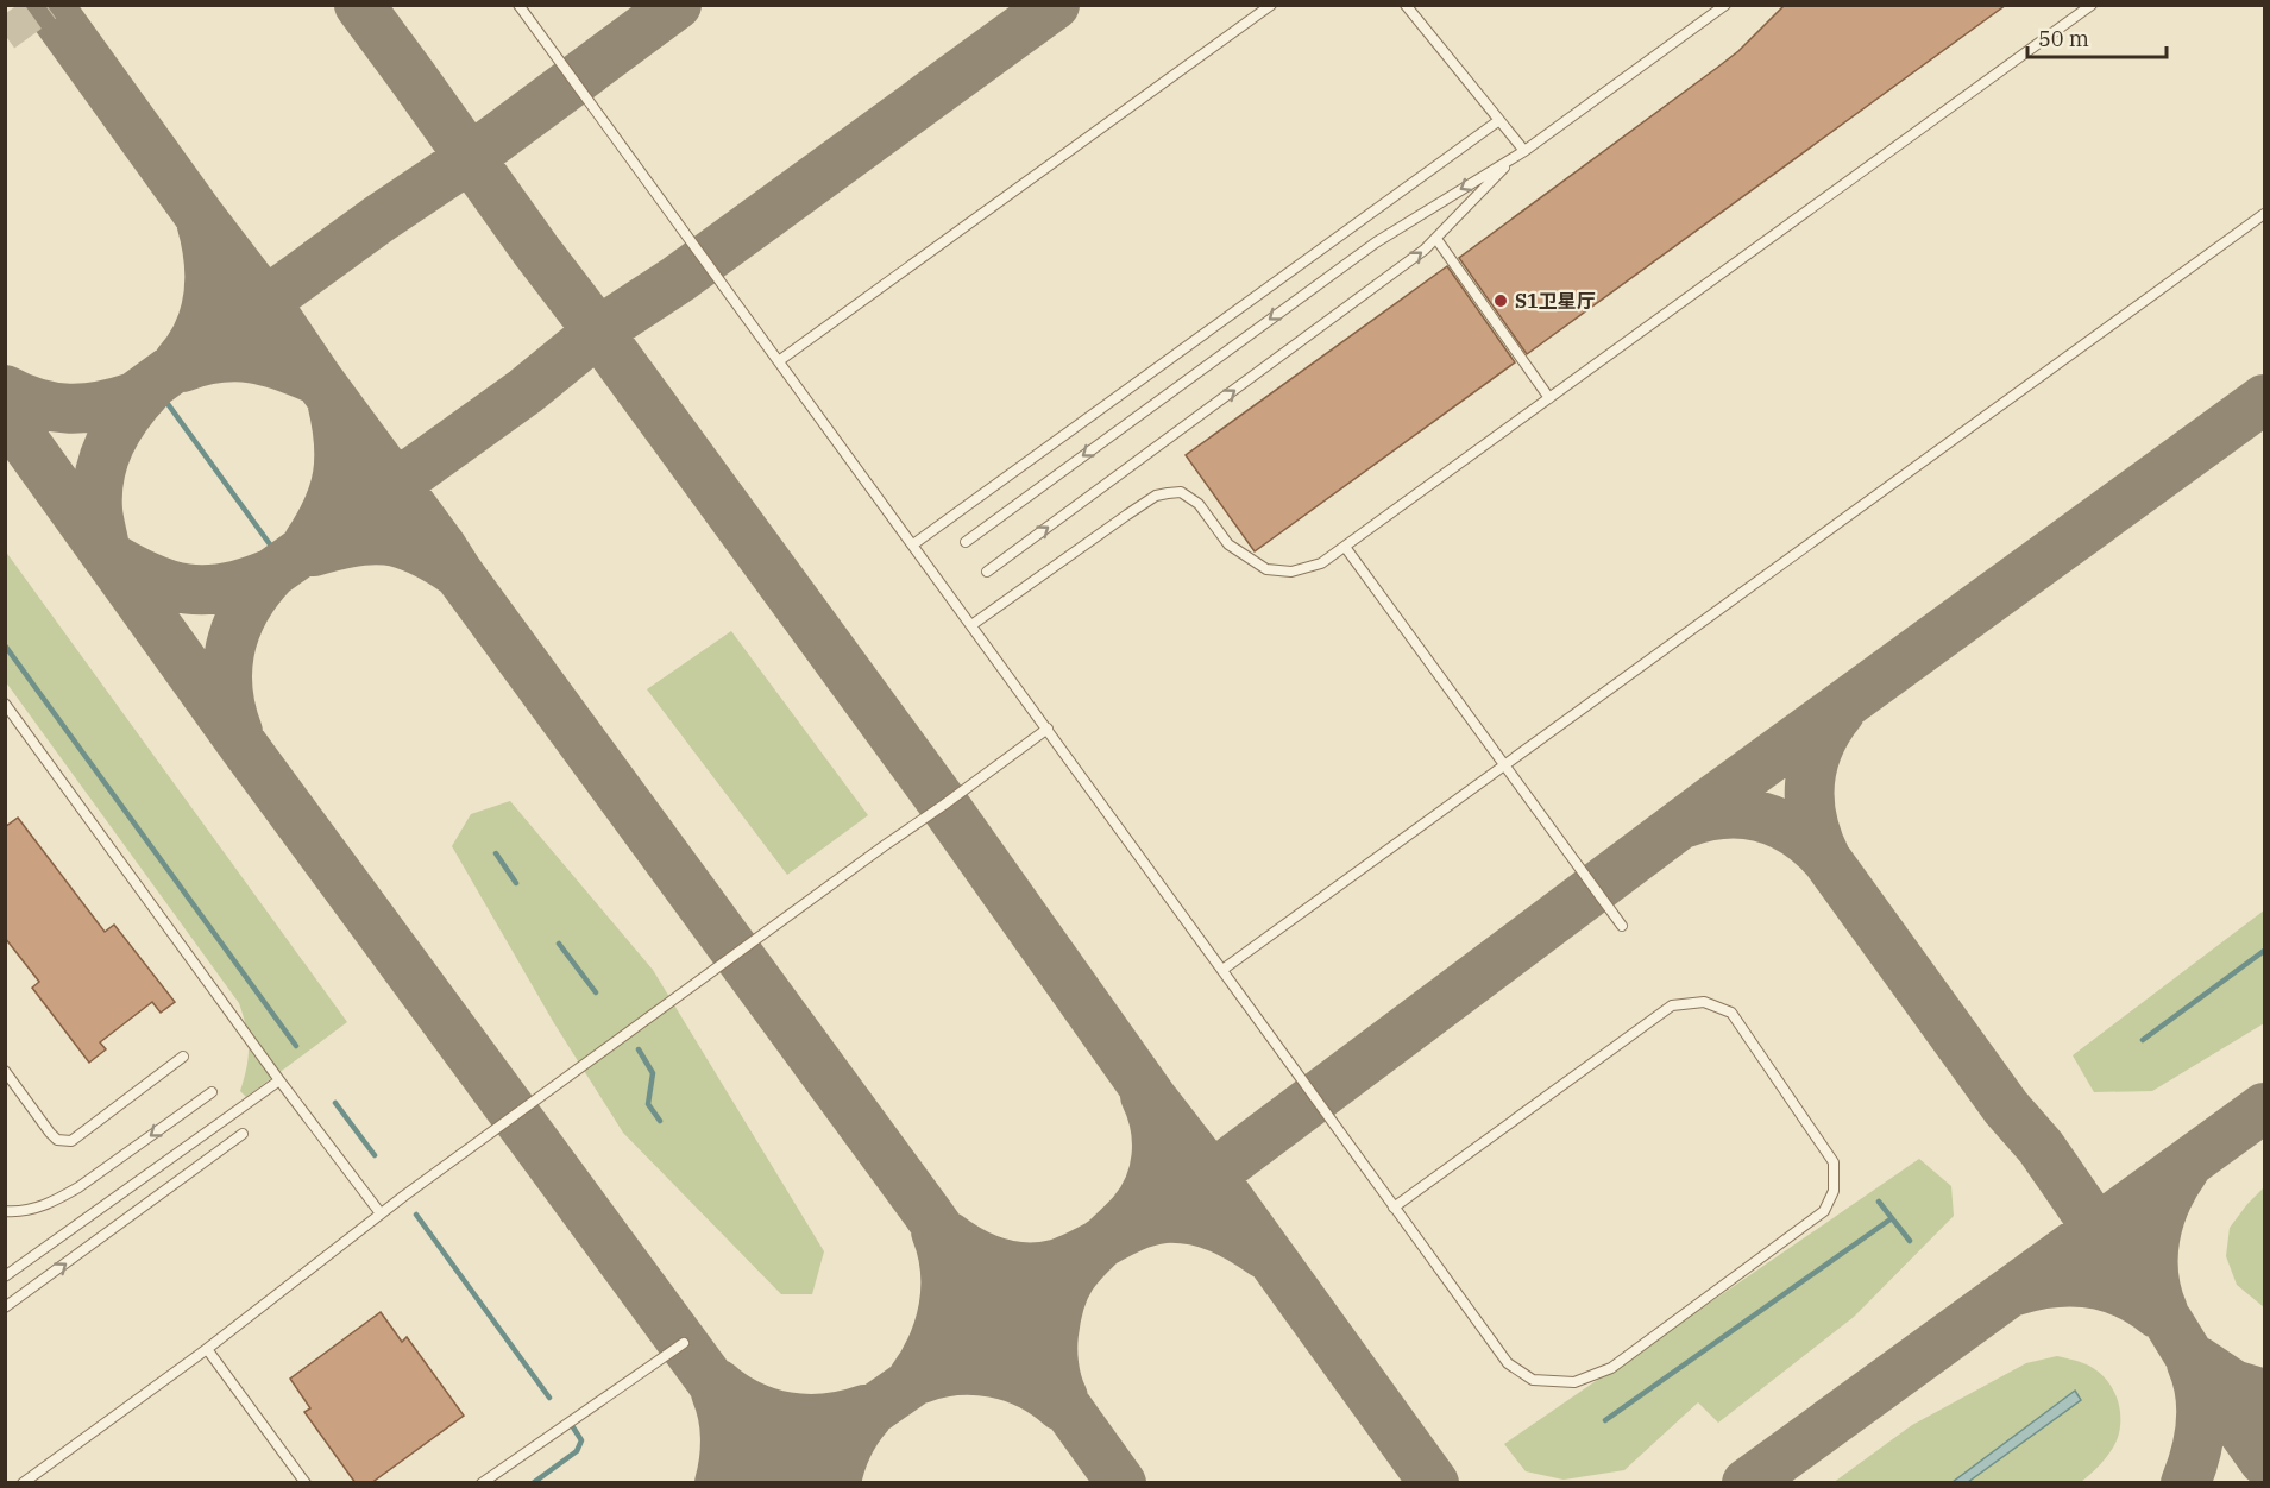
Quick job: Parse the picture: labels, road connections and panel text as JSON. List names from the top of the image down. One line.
{"places":["S1卫星厅"],"scale_bar":"50 m"}
